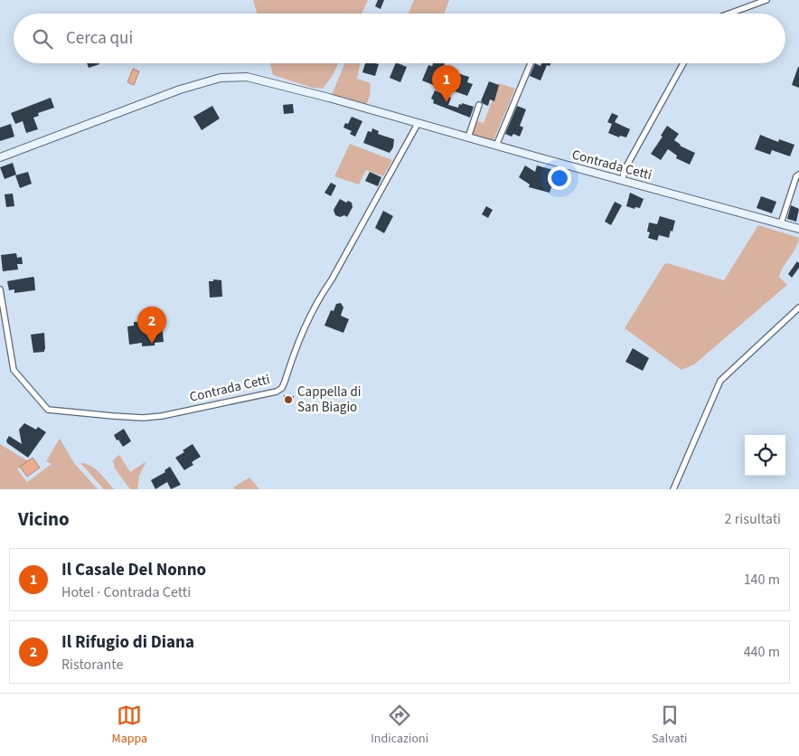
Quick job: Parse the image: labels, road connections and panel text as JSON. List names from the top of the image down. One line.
{"streets":{"main road":["Contrada Cetti"]},"places":["Cappella di San Biagio"],"page":{"search":"Cerca qui","pins":["1","2"],"heading":["Vicino","2 risultati"],"list":[{"mark":"1","name":"Il Casale Del Nonno","note":"Hotel · Contrada Cetti","value":"140 m"},{"mark":"2","name":"Il Rifugio di Diana","note":"Ristorante","value":"440 m"}],"nav":["Mappa","Indicazioni","Salvati"]}}
